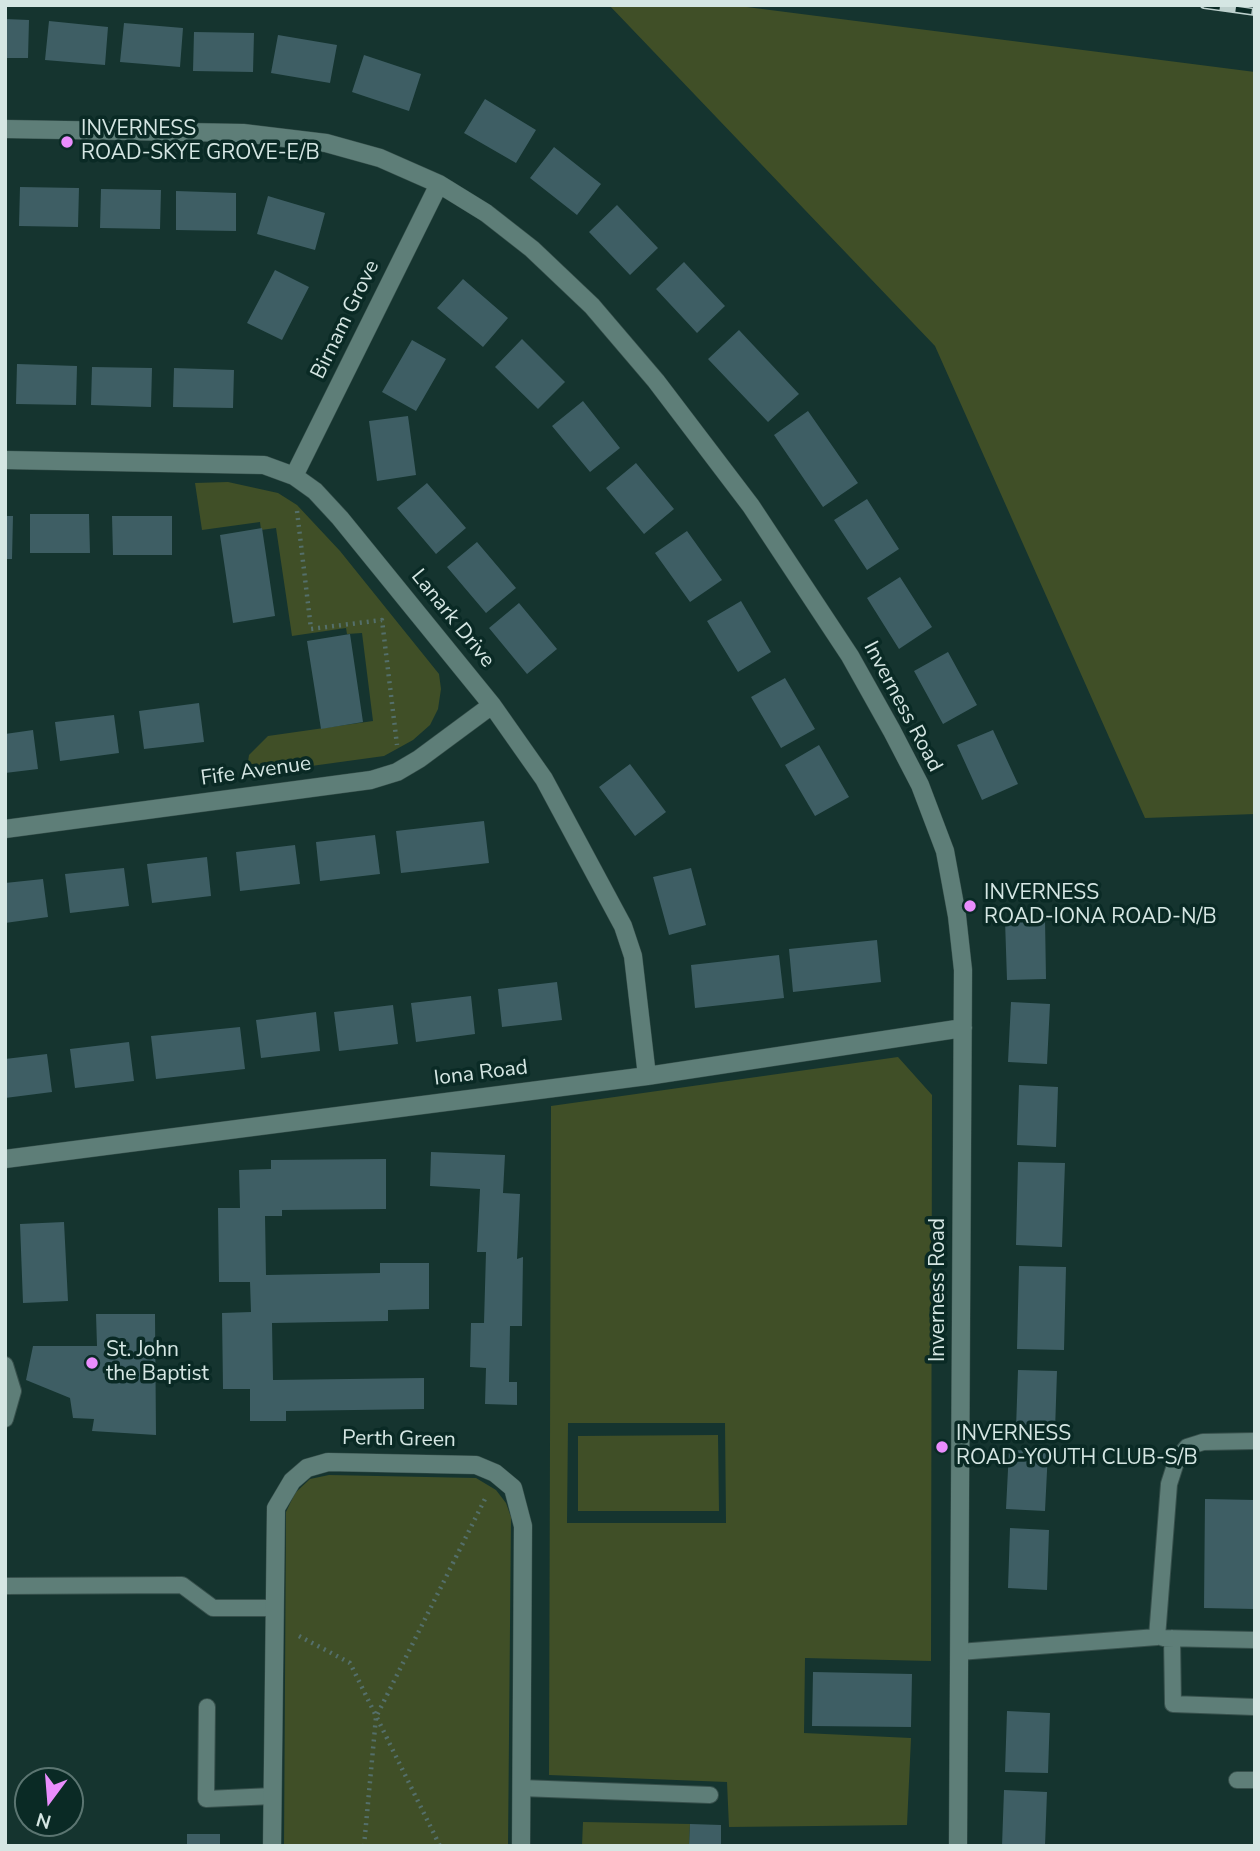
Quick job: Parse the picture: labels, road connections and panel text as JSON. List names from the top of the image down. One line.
{"streets":{"street":["Birnam Grove","Lanark Drive","Inverness Road","Fife Avenue","Iona Road","Perth Green"]},"crossings":[["Birnam Grove","Lanark Drive"],["Birnam Grove","Inverness Road"],["Lanark Drive","Fife Avenue"],["Lanark Drive","Iona Road"],["Inverness Road","Iona Road"]],"places":["INVERNESS ROAD-SKYE GROVE-E/B","INVERNESS ROAD-IONA ROAD-N/B","St. John the Baptist","INVERNESS ROAD-YOUTH CLUB-S/B"],"north":"bottom"}
